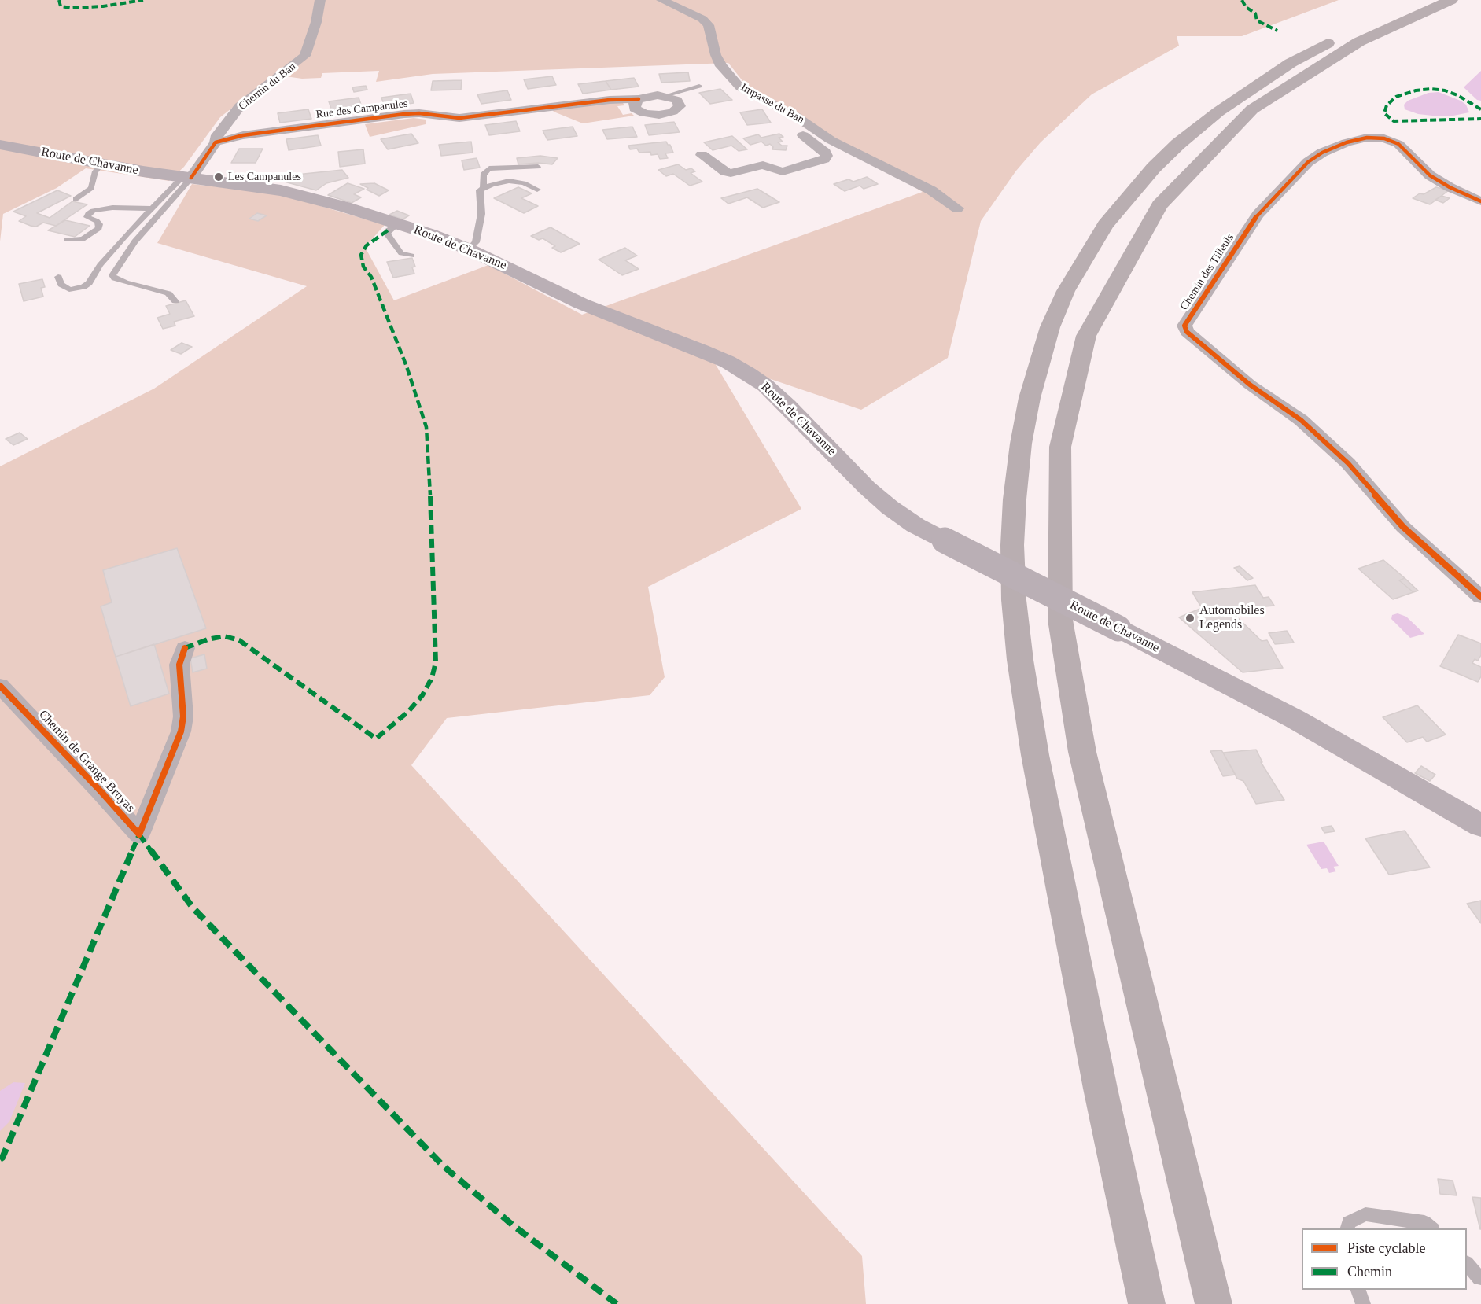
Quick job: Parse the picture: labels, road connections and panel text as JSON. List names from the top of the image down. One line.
{"streets":{"main road":["Route de Chavanne"],"street":["Chemin du Ban","Impasse du Ban","Rue des Campanules","Chemin des Tilleuls","Chemin de Grange Bruyas"]},"crossings":[["Chemin du Ban","Rue des Campanules"]],"places":["Les Campanules","Automobiles Legends"],"legend":["Piste cyclable","Chemin"]}
